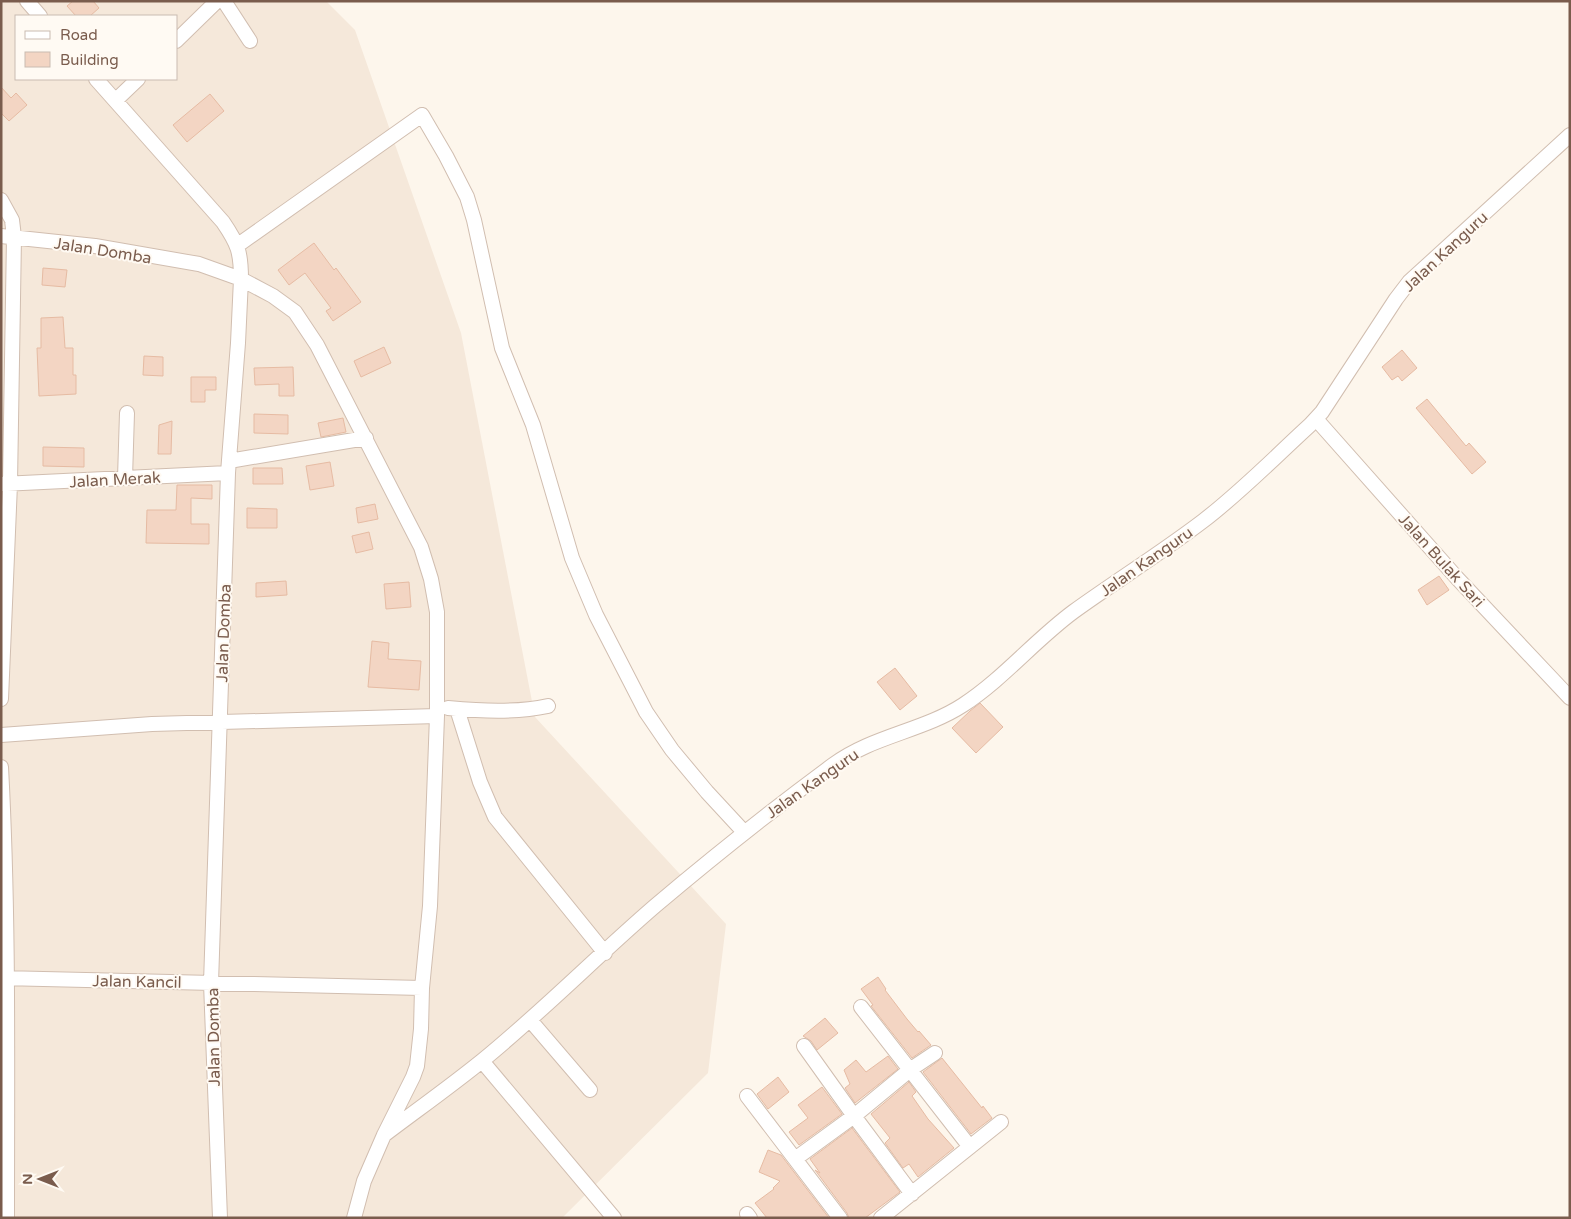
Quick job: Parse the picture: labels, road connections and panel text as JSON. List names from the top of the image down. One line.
{"streets":{"street":["Jalan Domba","Jalan Kanguru","Jalan Merak","Jalan Bulak Sari","Jalan Kancil"]},"crossings":[["Jalan Domba","Jalan Merak"],["Jalan Domba","Jalan Kancil"],["Jalan Kanguru","Jalan Bulak Sari"]],"legend":["Road","Building"],"north":"left"}
